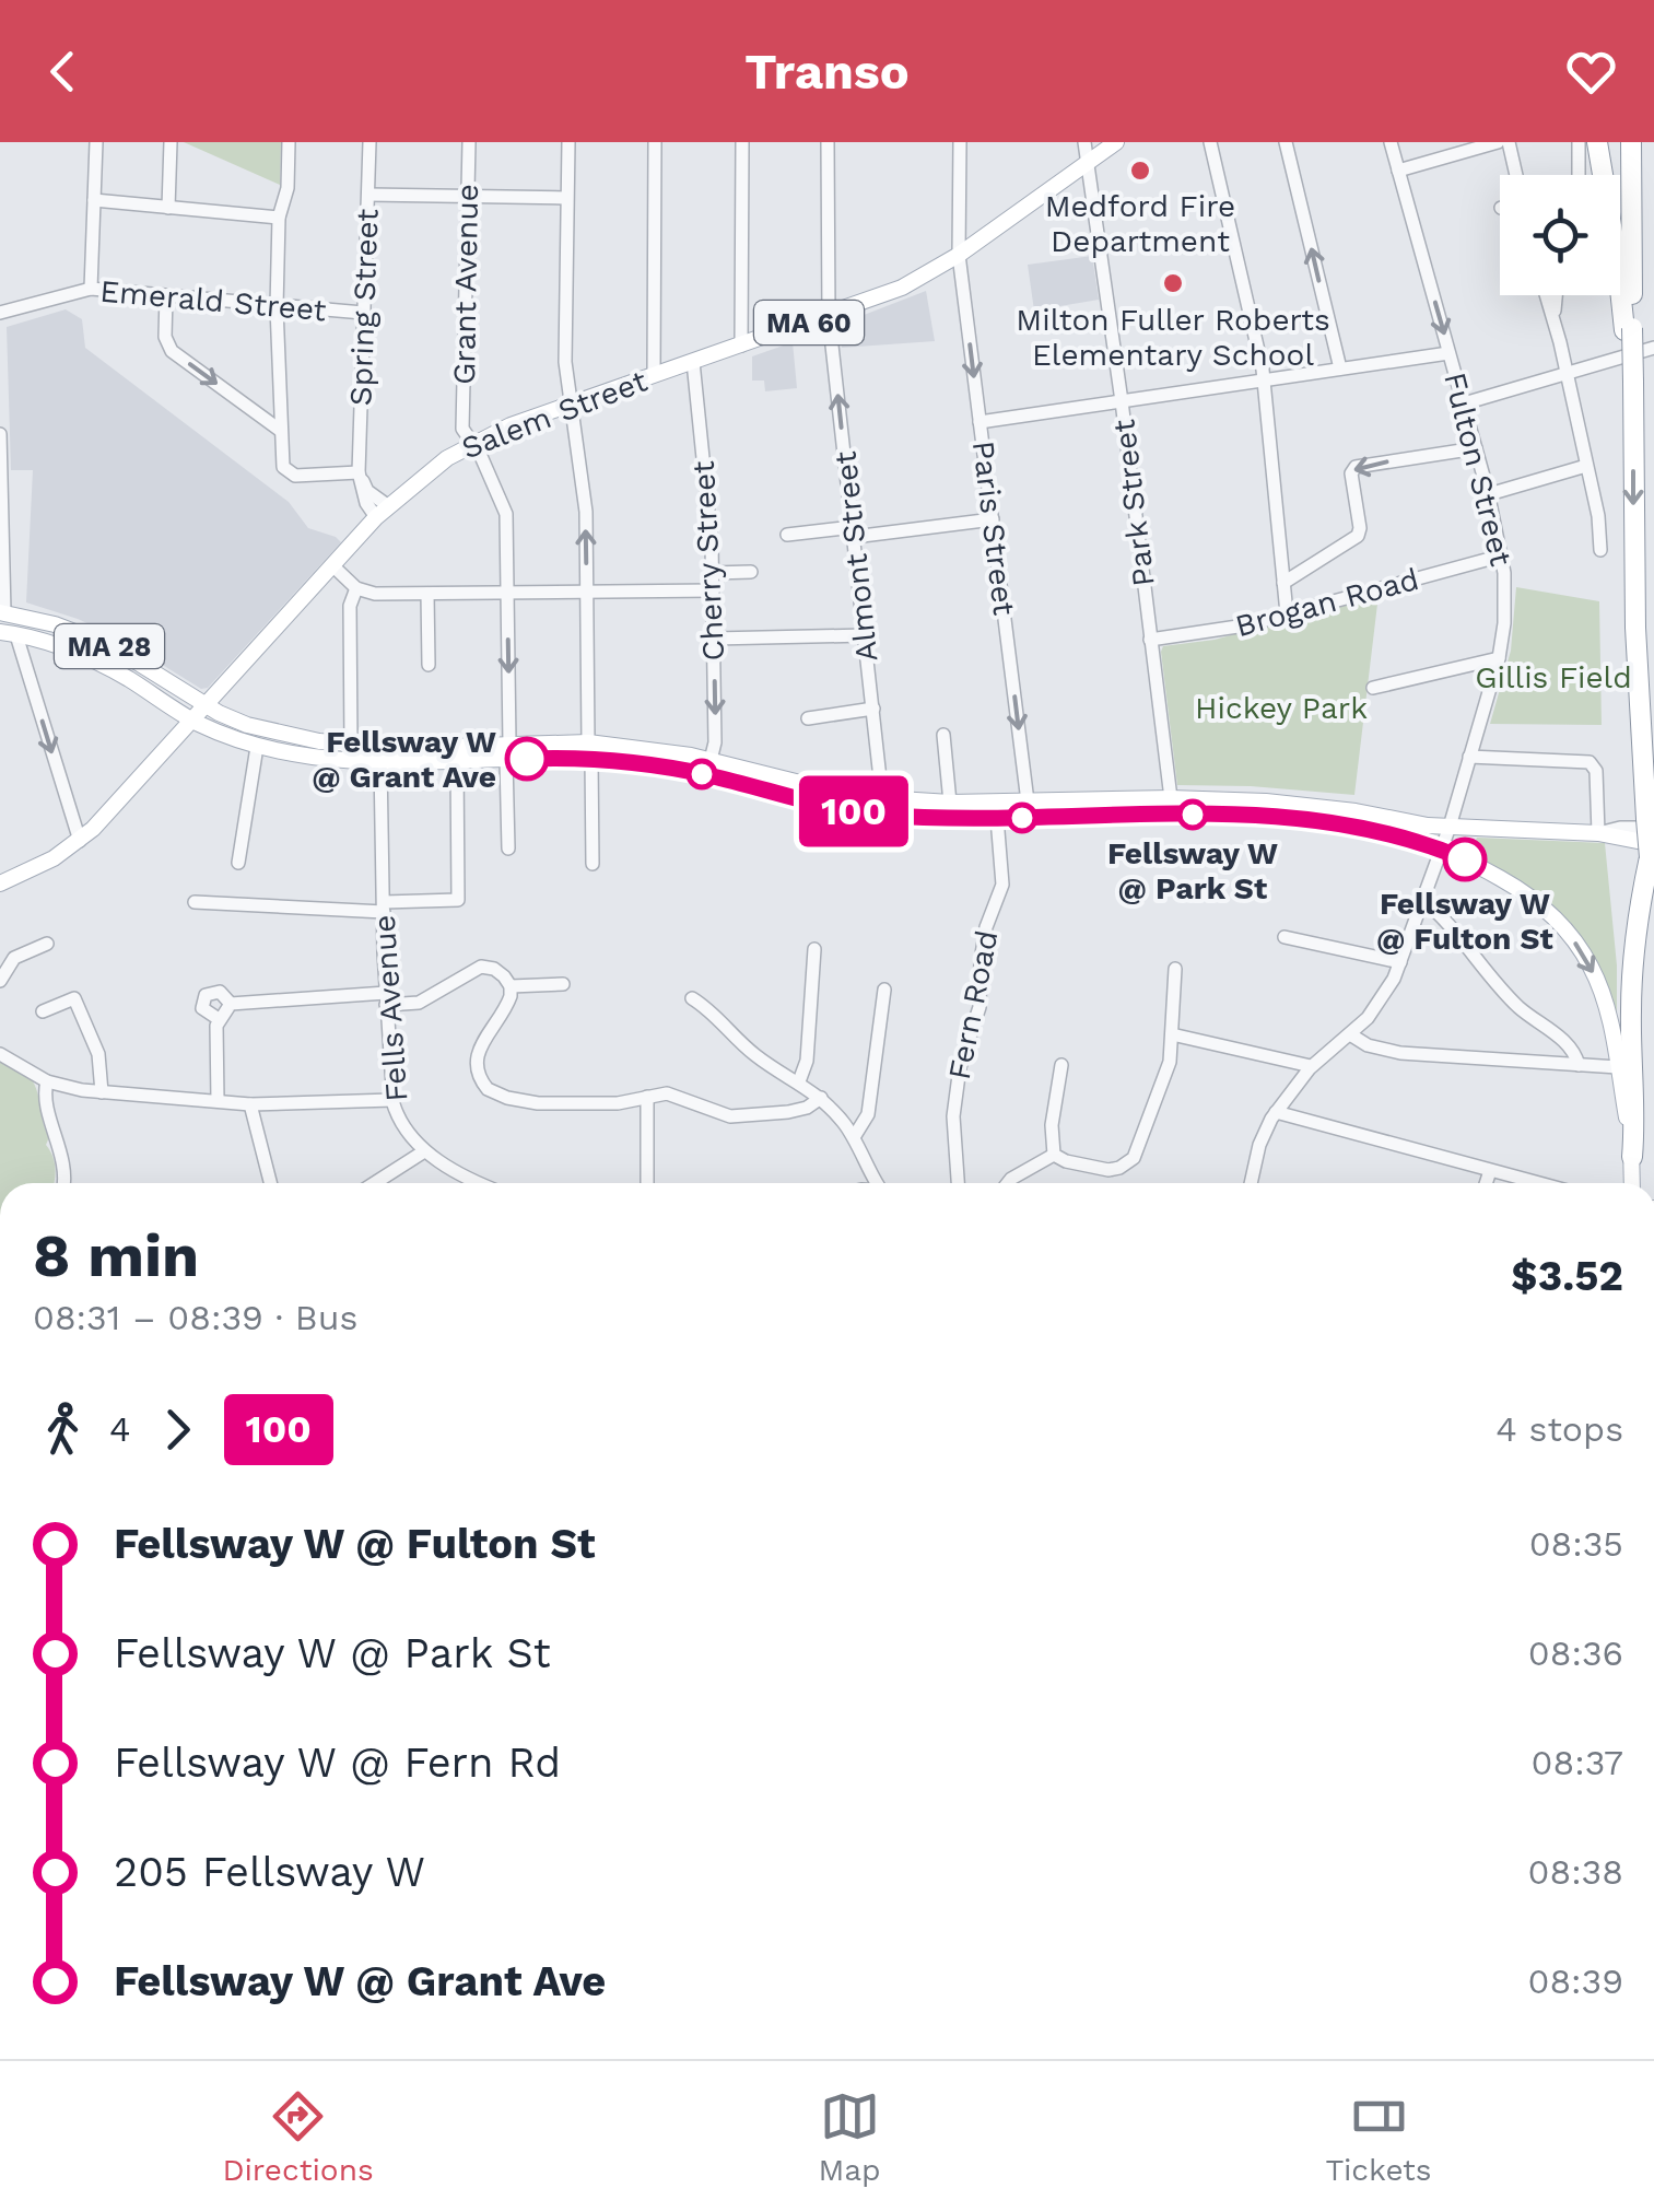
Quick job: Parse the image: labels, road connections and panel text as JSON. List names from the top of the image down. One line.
{"streets":{"main road":["MA 60","Salem Street","MA 28"],"street":["Grant Avenue","Emerald Street","Spring Street","Fulton Street","Park Street","Paris Street","Almont Street","Cherry Street","Brogan Road","Fern Road","Fells Avenue"]},"crossings":[["Grant Avenue","Salem Street"],["Grant Avenue","MA 28"],["Emerald Street","Spring Street"],["MA 60","Salem Street"],["Salem Street","Park Street"],["Salem Street","Paris Street"],["Salem Street","Almont Street"],["Salem Street","Cherry Street"],["Salem Street","MA 28"],["Fulton Street","Brogan Road"],["Fulton Street","MA 28"],["Park Street","Brogan Road"],["Park Street","MA 28"],["Paris Street","MA 28"],["Almont Street","MA 28"],["Cherry Street","MA 28"],["MA 28","Fern Road"],["MA 28","Fells Avenue"]],"one_way":["Paris Street"],"parks":["Gillis Field","Hickey Park"],"places":["Medford Fire Department","Milton Fuller Roberts Elementary School","Fellsway W @ Grant Ave","Fellsway W @ Park St","Fellsway W @ Fulton St"],"lines":["bus line 100"],"page":{"header":"Transo","on_map":"100","heading":["8 min","08:31 – 08:39 · Bus","$3.52"],"legs":["4","100","4 stops"],"list":[{"name":"Fellsway W @ Fulton St","value":"08:35"},{"name":"Fellsway W @ Park St","value":"08:36"},{"name":"Fellsway W @ Fern Rd","value":"08:37"},{"name":"205 Fellsway W","value":"08:38"},{"name":"Fellsway W @ Grant Ave","value":"08:39"}],"tabs":["Directions","Map","Tickets"]}}
